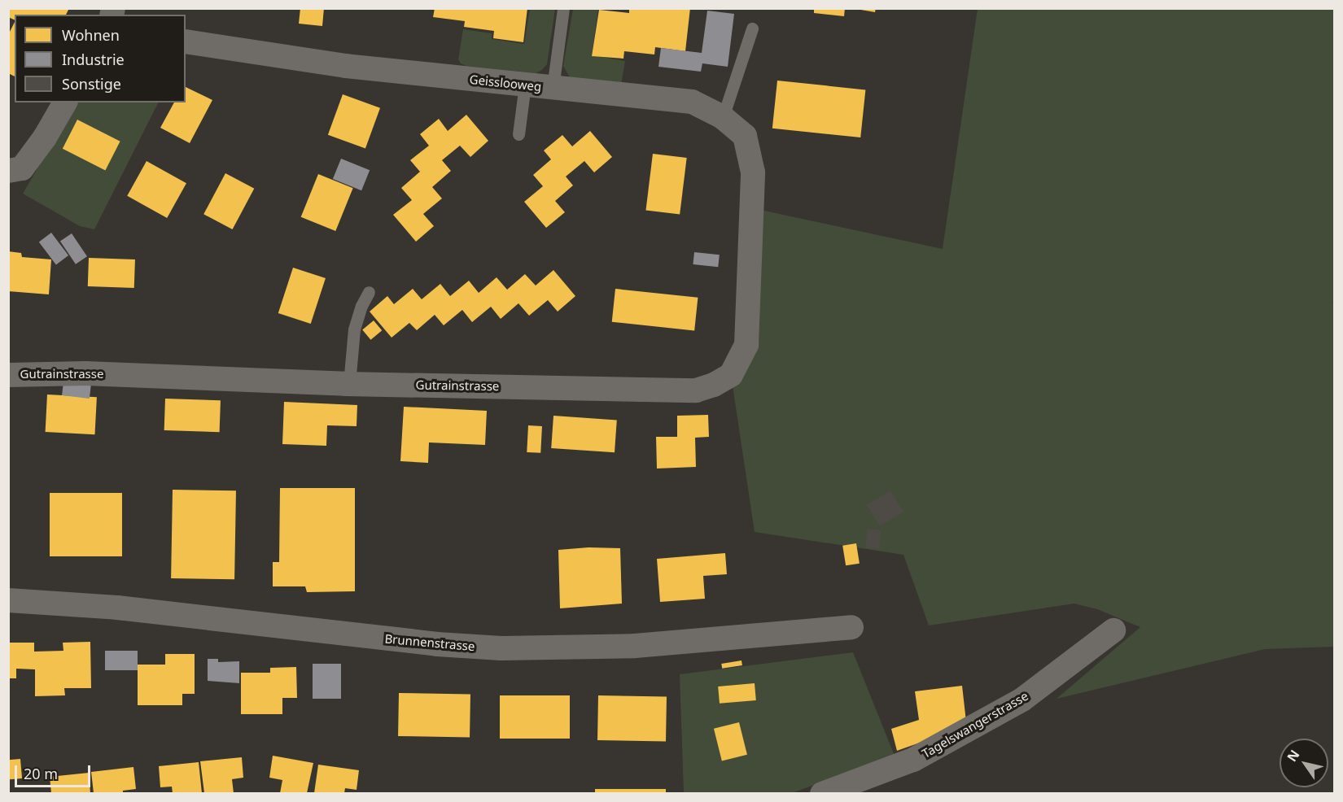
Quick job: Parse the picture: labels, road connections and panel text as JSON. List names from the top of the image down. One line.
{"streets":{"street":["Geisslooweg","Gutrainstrasse","Brunnenstrasse","Tagelswangerstrasse"]},"crossings":[["Geisslooweg","Gutrainstrasse"]],"legend":["Wohnen","Industrie","Sonstige"],"scale_bar":"20 m","north":"top left"}
